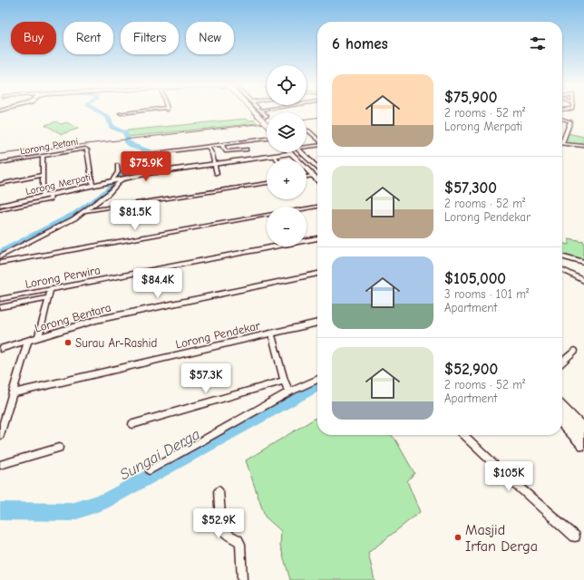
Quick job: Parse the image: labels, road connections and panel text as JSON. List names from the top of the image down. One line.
{"streets":{"main road":["Lorong Merpati"],"street":["Lorong Petani","Lorong Perwira","Lorong Bentara","Lorong Pendekar"]},"crossings":[["Lorong Petani","Lorong Merpati"]],"water":["Sungai Derga"],"places":["Surau Ar-Rashid","Masjid Irfan Derga"],"page":{"chip":["Buy","Rent","Filters","New"],"heading":"6 homes","map_buttons":["+","−"],"list":[{"name":"$75,900","note":"2 rooms · 52 m² · Lorong Merpati"},{"name":"$57,300","note":"2 rooms · 52 m² · Lorong Pendekar"},{"name":"$105,000","note":"3 rooms · 101 m² · Apartment"},{"name":"$52,900","note":"2 rooms · 52 m² · Apartment"}],"price":["$75.9K","$81.5K","$84.4K","$57.3K","$105K","$52.9K"]}}
